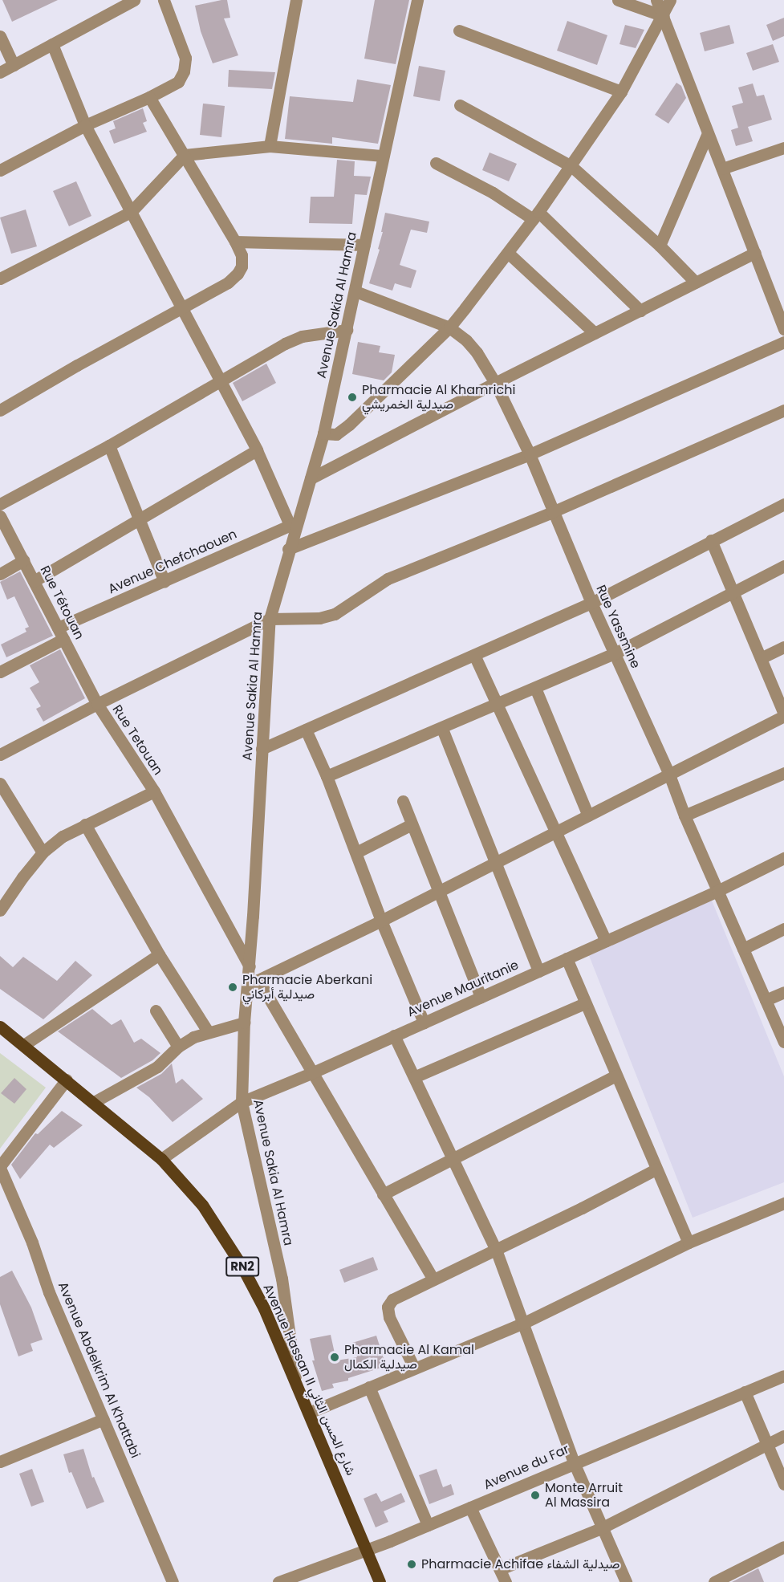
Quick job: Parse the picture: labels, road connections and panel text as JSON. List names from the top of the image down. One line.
{"streets":{"main road":["RN2","Avenue Hassan II شارع الحسن الثاني"],"street":["Avenue Sakia Al Hamra","Avenue Chefchaouen","Rue Tétouan","Rue Yassmine","Rue Tetouan","Avenue Mauritanie","Avenue Abdelkrim Al Khattabi","Avenue du Far"]},"crossings":[["Avenue Sakia Al Hamra","Avenue Chefchaouen"],["Avenue Sakia Al Hamra","Rue Yassmine"],["Avenue Sakia Al Hamra","Avenue Mauritanie"],["Avenue Sakia Al Hamra","Avenue Hassan II شارع الحسن الثاني"],["Avenue Chefchaouen","Rue Tétouan"],["Rue Tétouan","Rue Tetouan"],["Rue Yassmine","Avenue Mauritanie"],["Avenue Mauritanie","Avenue Hassan II شارع الحسن الثاني"],["Avenue Hassan II شارع الحسن الثاني","Avenue du Far"]],"places":["Pharmacie Al Khamrichi صيدلية الخمريشي","Pharmacie Aberkani صيدلية أبركاني","Pharmacie Al Kamal صيدلية الكمال","Monte Arruit Al Massira","Pharmacie Achifae صيدلية الشفاء"]}
